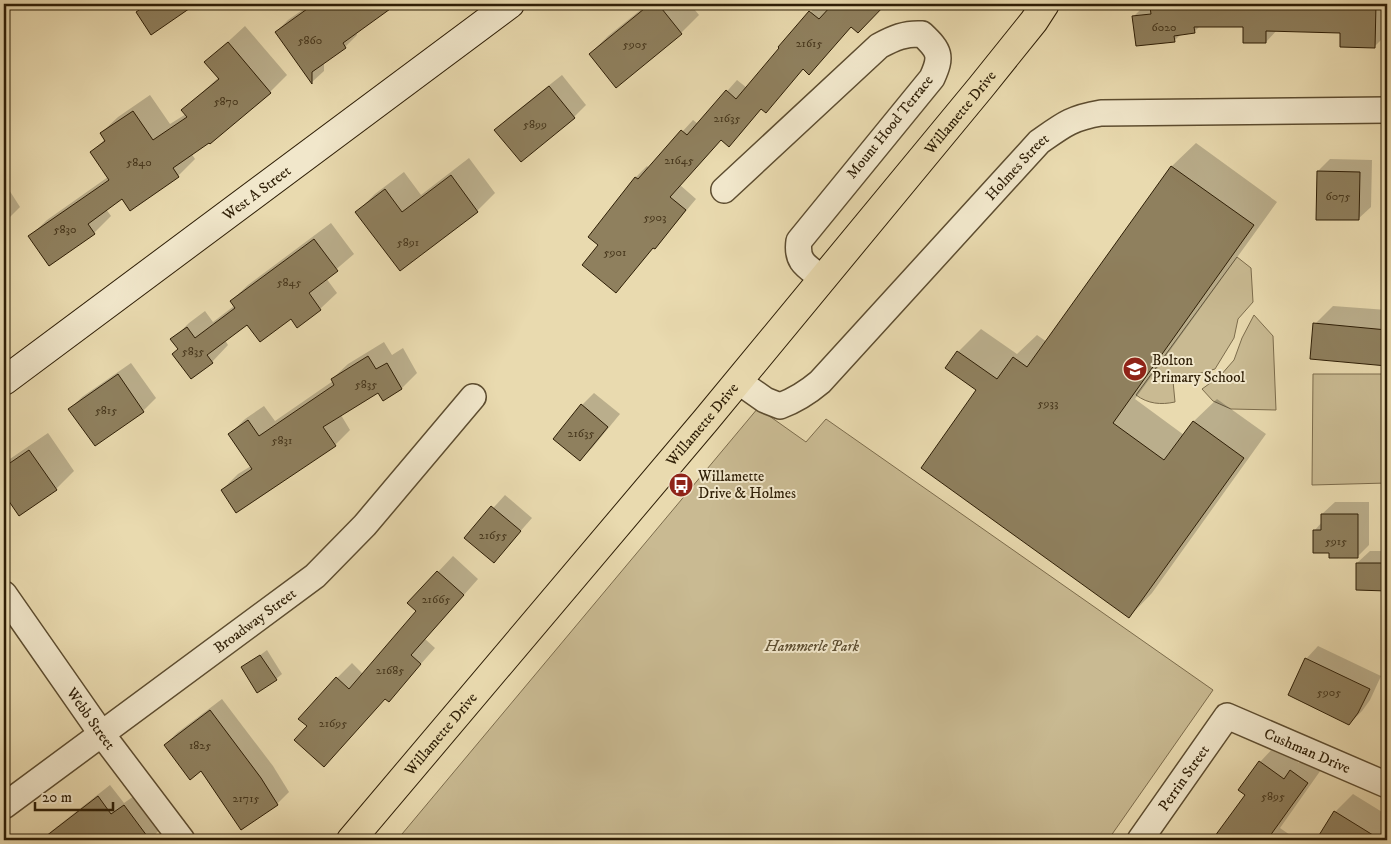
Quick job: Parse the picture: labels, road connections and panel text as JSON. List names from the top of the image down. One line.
{"streets":{"main road":["Willamette Drive"],"street":["Mount Hood Terrace","Holmes Street","West A Street","Broadway Street","Webb Street","Cushman Drive","Perrin Street"]},"crossings":[["Willamette Drive","Mount Hood Terrace"],["Willamette Drive","Holmes Street"],["Broadway Street","Webb Street"],["Cushman Drive","Perrin Street"]],"parks":["Hammerle Park"],"places":{"school or university":["Bolton Primary School"],"bus stop":["Willamette Drive & Holmes"]},"house_numbers":["6020","5860","21615","5905","5870","21635","5899","21645","5840","6075","5903","5830","5891","5901","5845","5835","5835","5933","5815","21635","5831","21655","5915","21665","21685","5905","21695","1825","5895","21715"],"scale_bar":"20 m"}
